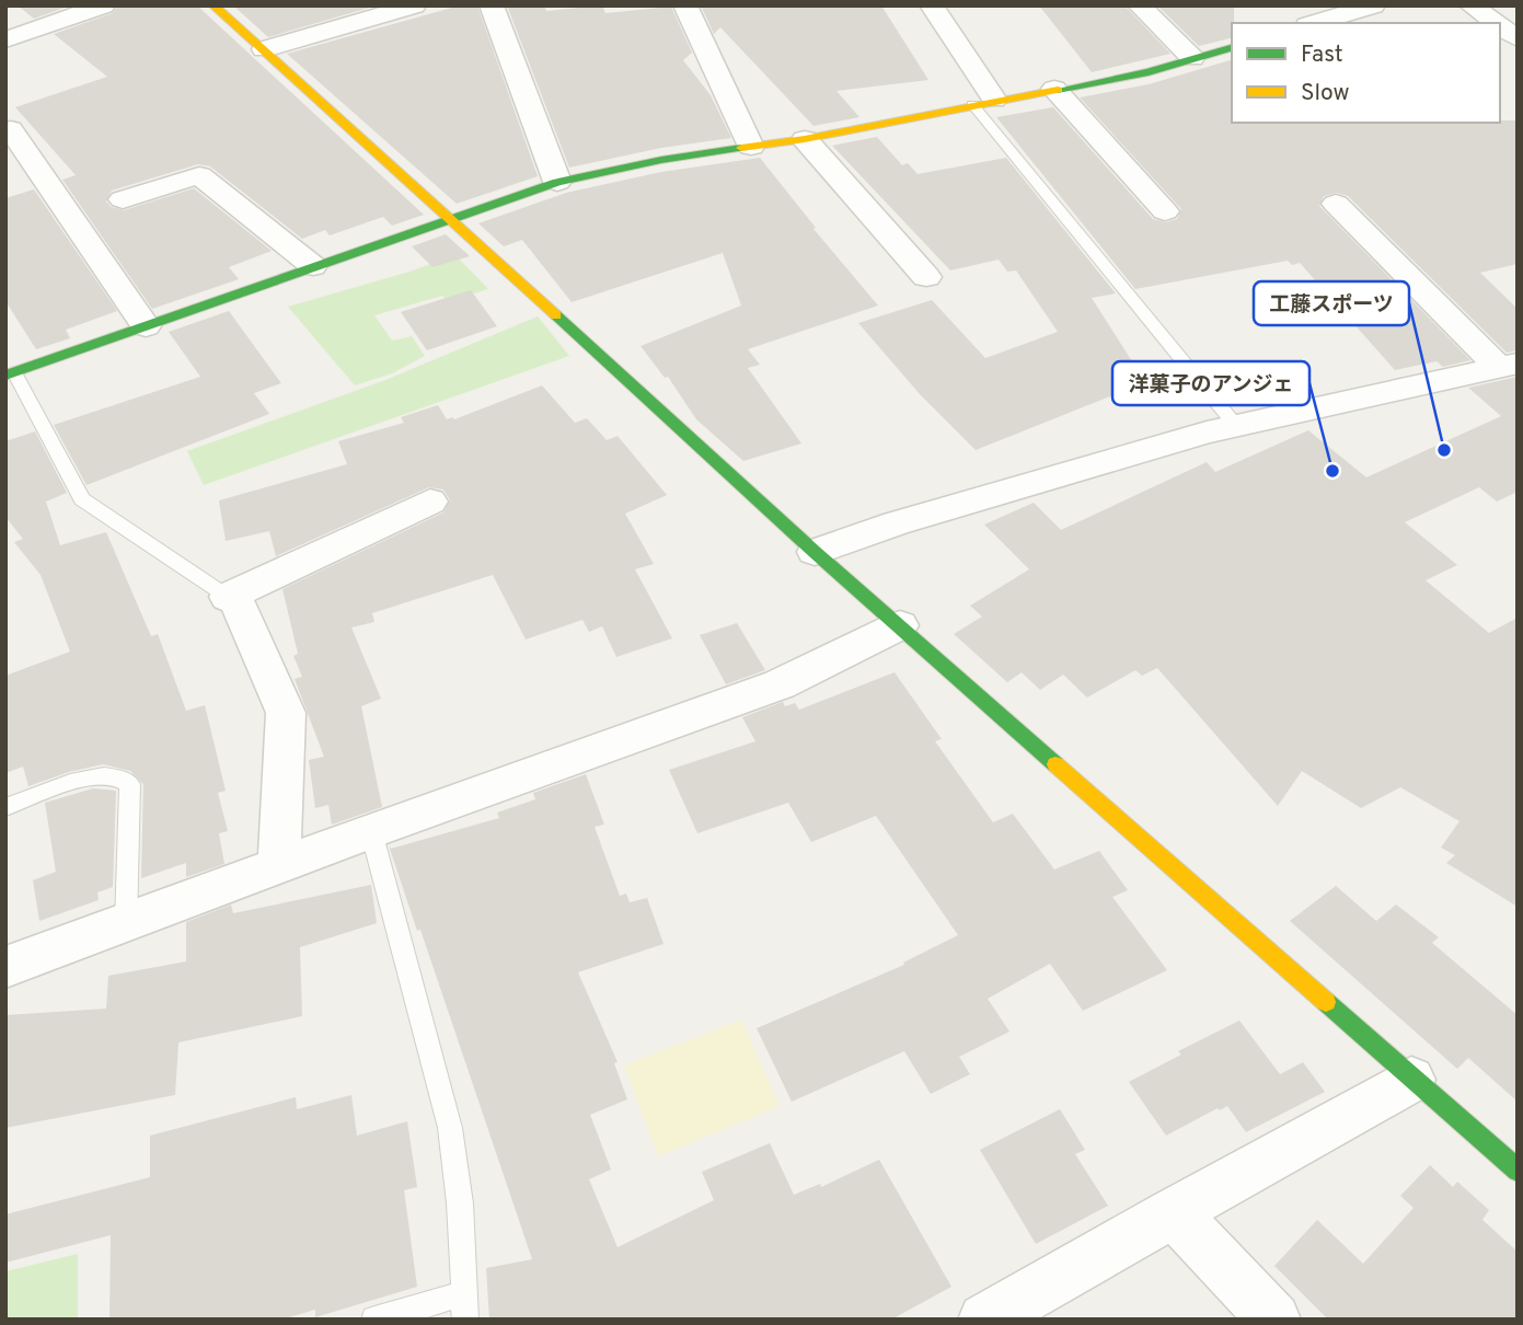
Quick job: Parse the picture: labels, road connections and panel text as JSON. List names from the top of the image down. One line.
{"places":["工藤スポーツ","洋菓子のアンジェ"],"legend":["Fast","Slow"]}
